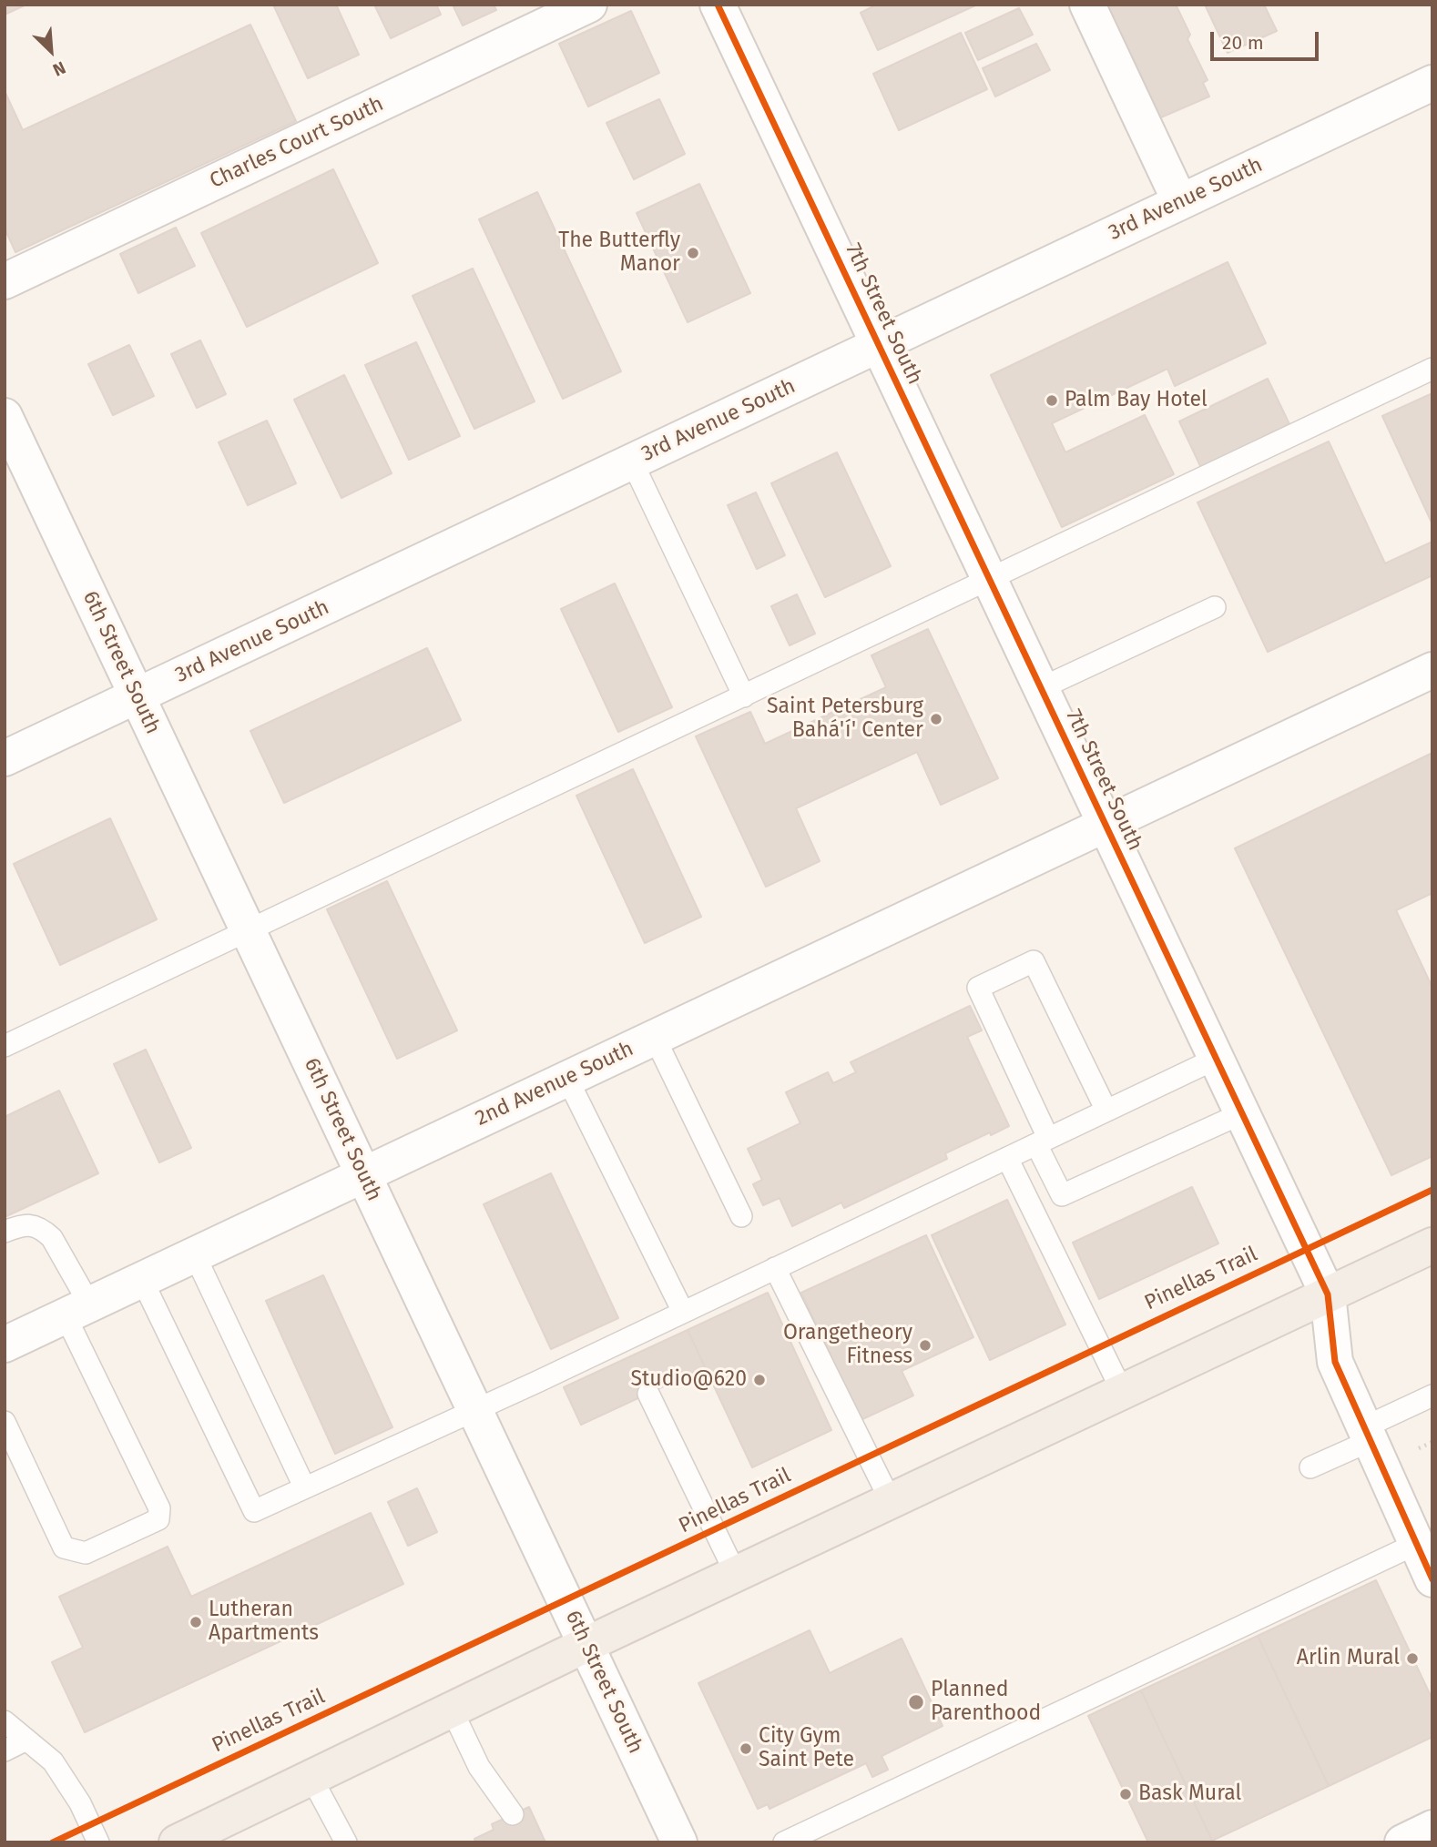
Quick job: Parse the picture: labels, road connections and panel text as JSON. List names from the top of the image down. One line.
{"streets":{"street":["Charles Court South","3rd Avenue South","7th Street South","6th Street South","2nd Avenue South"],"cycle path":["Pinellas Trail"]},"crossings":[["3rd Avenue South","7th Street South"],["3rd Avenue South","6th Street South"],["7th Street South","2nd Avenue South"],["6th Street South","2nd Avenue South"]],"places":["The Butterfly Manor","Palm Bay Hotel","Saint Petersburg Bahá'í' Center","Orangetheory Fitness","Studio@620","Lutheran Apartments","Arlin Mural","Planned Parenthood","City Gym Saint Pete","Bask Mural"],"scale_bar":"20 m","north":"bottom right"}
